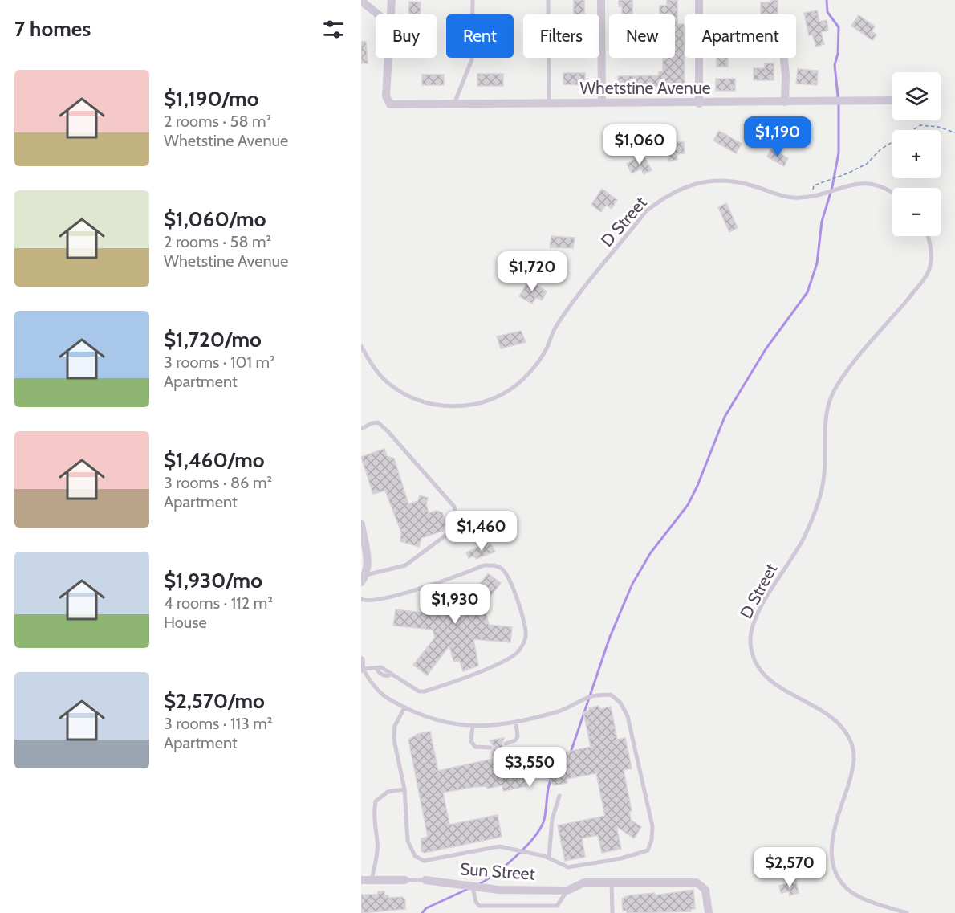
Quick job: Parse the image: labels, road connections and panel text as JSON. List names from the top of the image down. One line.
{"streets":{"street":["Whetstine Avenue","Sun Street"],"lane":["D Street"]},"page":{"heading":"7 homes","chip":["Buy","Rent","Filters","New","Apartment"],"list":[{"name":"$1,190/mo","note":"2 rooms · 58 m² · Whetstine Avenue"},{"name":"$1,060/mo","note":"2 rooms · 58 m² · Whetstine Avenue"},{"name":"$1,720/mo","note":"3 rooms · 101 m² · Apartment"},{"name":"$1,460/mo","note":"3 rooms · 86 m² · Apartment"},{"name":"$1,930/mo","note":"4 rooms · 112 m² · House"},{"name":"$2,570/mo","note":"3 rooms · 113 m² · Apartment"}],"map_buttons":["+","−"],"price":["$1,190","$1,060","$1,720","$1,460","$1,930","$3,550","$2,570"]}}
